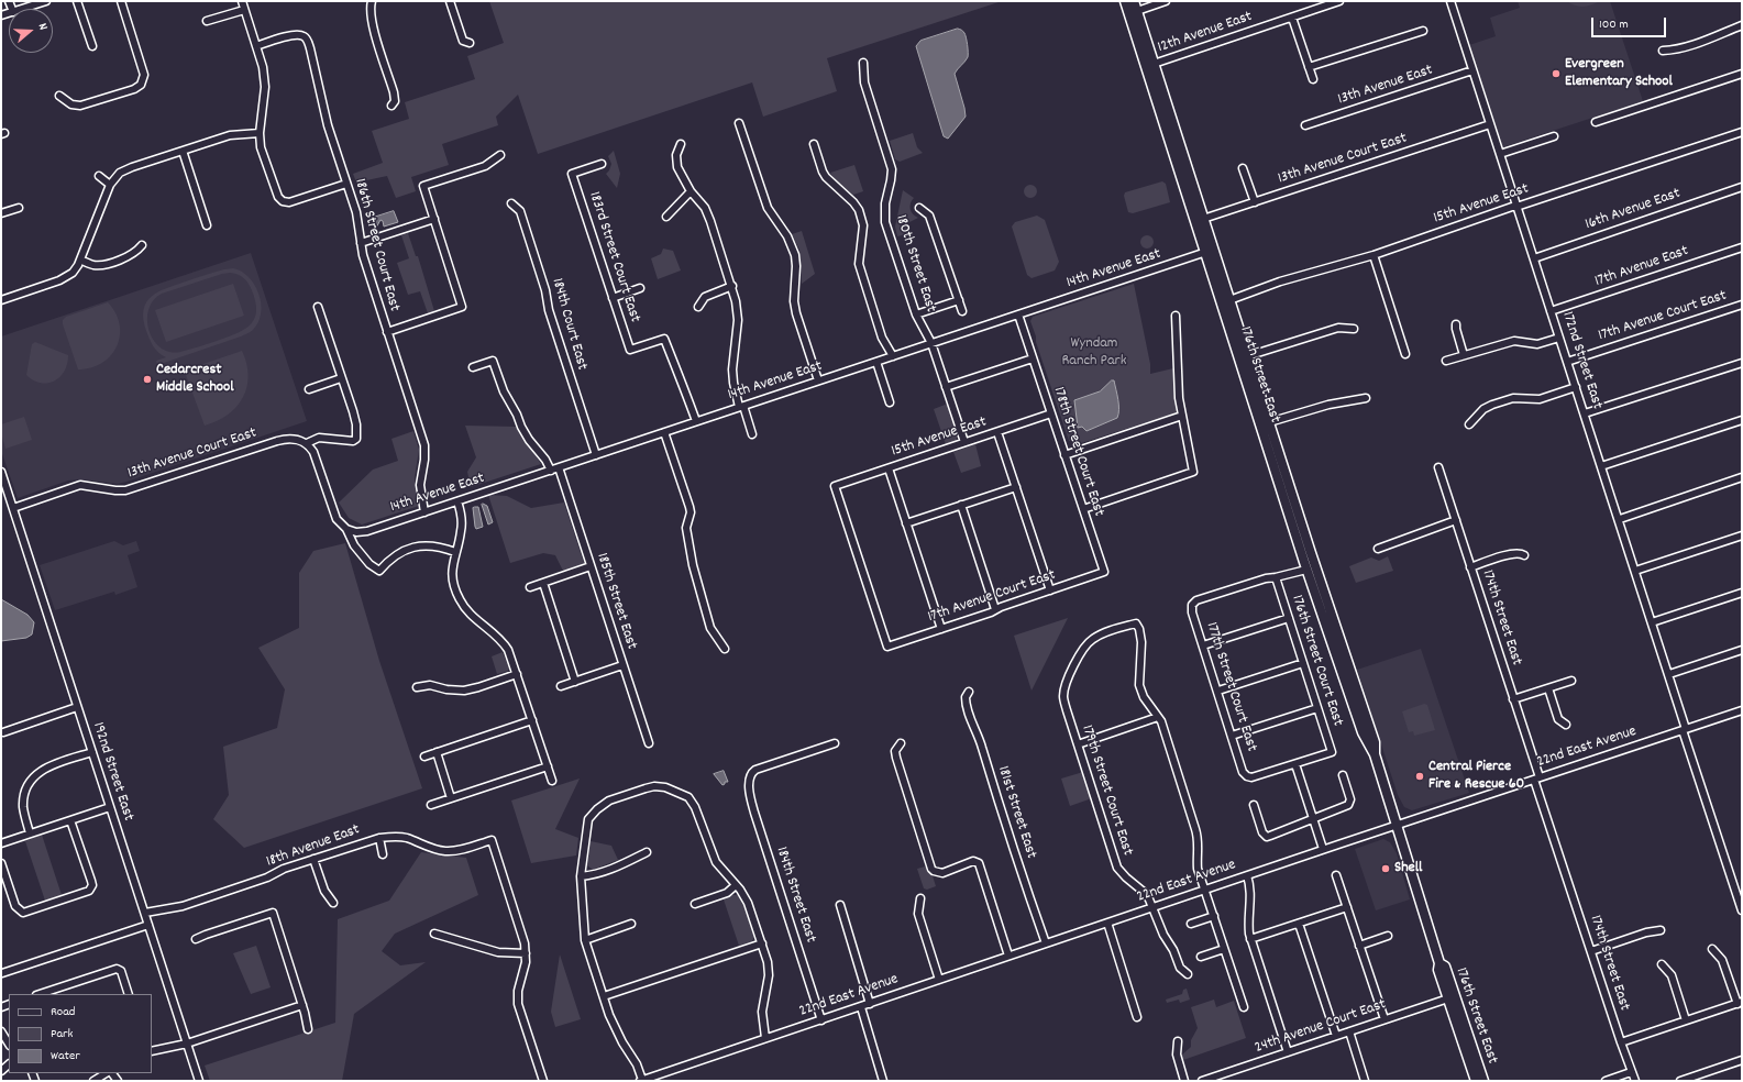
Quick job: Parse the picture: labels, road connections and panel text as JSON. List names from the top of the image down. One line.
{"streets":{"main road":["176th Street East"],"street":["12th Avenue East","13th Avenue East","13th Avenue Court East","15th Avenue East","16th Avenue East","186th Street Court East","183rd Street Court East","180th Street East","17th Avenue East","14th Avenue East","17th Avenue Court East","184th Court East","172nd Street East","178th Street Court East","185th Street East","174th Street East","176th Street Court East","177th Street Court East","22nd East Avenue","192nd Street East","179th Street Court East","181st Street East","18th Avenue East","184th Street East","24th Avenue Court East"]},"crossings":[["12th Avenue East","176th Street East"],["13th Avenue East","172nd Street East"],["13th Avenue Court East","172nd Street East"],["13th Avenue Court East","176th Street East"],["13th Avenue Court East","192nd Street East"],["15th Avenue East","180th Street East"],["15th Avenue East","17th Avenue Court East"],["15th Avenue East","172nd Street East"],["15th Avenue East","176th Street East"],["15th Avenue East","178th Street Court East"],["16th Avenue East","172nd Street East"],["186th Street Court East","14th Avenue East"],["183rd Street Court East","14th Avenue East"],["180th Street East","14th Avenue East"],["17th Avenue East","172nd Street East"],["14th Avenue East","184th Court East"],["14th Avenue East","176th Street East"],["14th Avenue East","178th Street Court East"],["14th Avenue East","185th Street East"],["17th Avenue Court East","172nd Street East"],["17th Avenue Court East","178th Street Court East"],["172nd Street East","22nd East Avenue"],["176th Street East","22nd East Avenue"],["176th Street East","24th Avenue Court East"],["174th Street East","22nd East Avenue"],["176th Street Court East","177th Street Court East"],["22nd East Avenue","179th Street Court East"],["22nd East Avenue","181st Street East"],["22nd East Avenue","184th Street East"],["192nd Street East","18th Avenue East"]],"parks":["Wyndam Ranch Park"],"places":["Evergreen Elementary School","Cedarcrest Middle School","Central Pierce Fire & Rescue 60","Shell"],"legend":["Road","Park","Water"],"scale_bar":"100 m","north":"right"}
